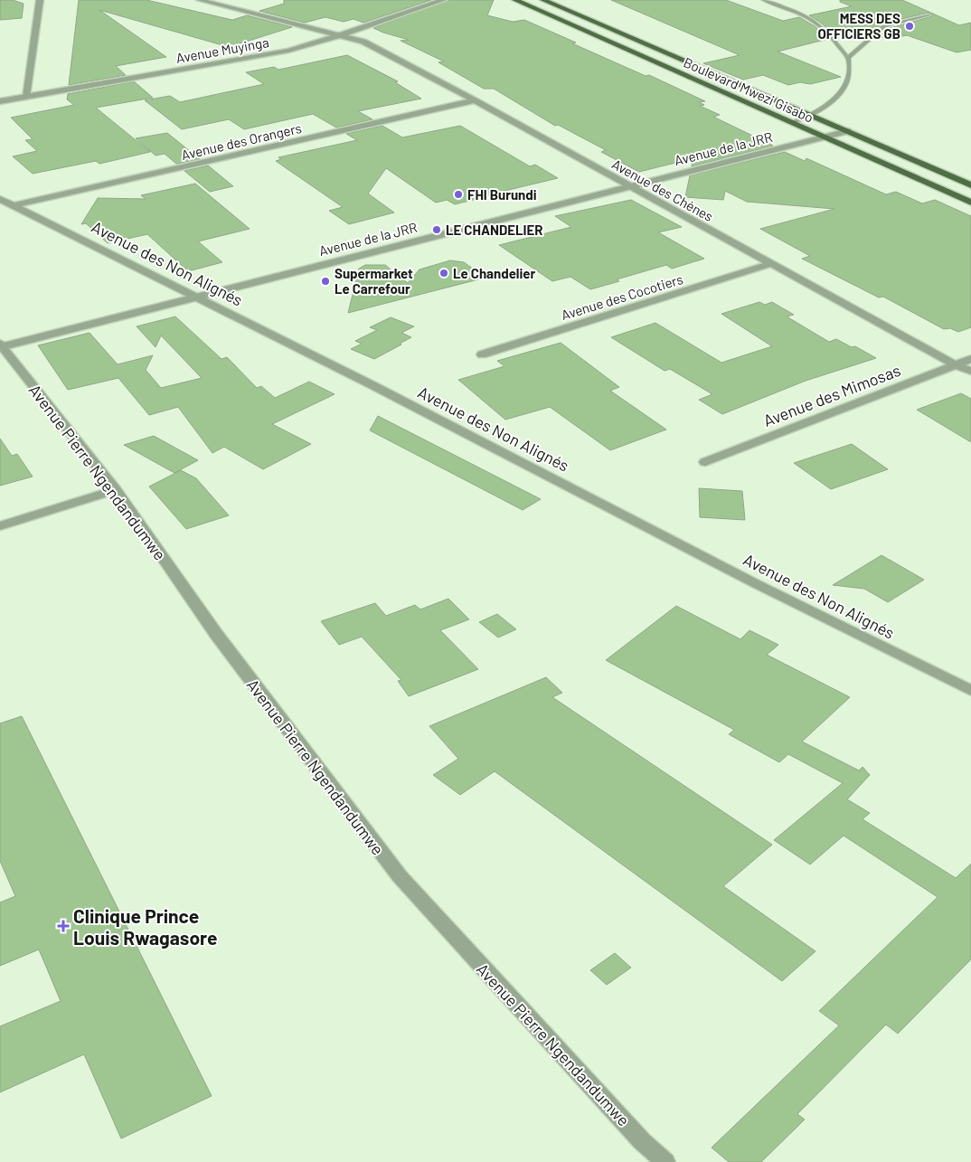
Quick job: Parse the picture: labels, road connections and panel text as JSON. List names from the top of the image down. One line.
{"streets":{"main road":["Boulevard Mwezi Gisabo"],"street":["Avenue Muyinga","Avenue des Orangers","Avenue de la JRR","Avenue des Chènes","Avenue des Non Alignés","Avenue des Cocotiers","Avenue des Mimosas","Avenue Pierre Ngendandumwe"]},"crossings":[["Avenue Muyinga","Avenue des Chènes"],["Boulevard Mwezi Gisabo","Avenue de la JRR"],["Avenue des Orangers","Avenue des Chènes"],["Avenue des Orangers","Avenue des Non Alignés"],["Avenue de la JRR","Avenue des Chènes"],["Avenue de la JRR","Avenue des Non Alignés"],["Avenue de la JRR","Avenue Pierre Ngendandumwe"],["Avenue des Chènes","Avenue des Cocotiers"],["Avenue des Chènes","Avenue des Mimosas"]],"places":{"other":["MESS DES OFFICIERS GB","FHI Burundi","LE CHANDELIER","Le Chandelier","Supermarket Le Carrefour"],"health":["Clinique Prince Louis Rwagasore"]}}
